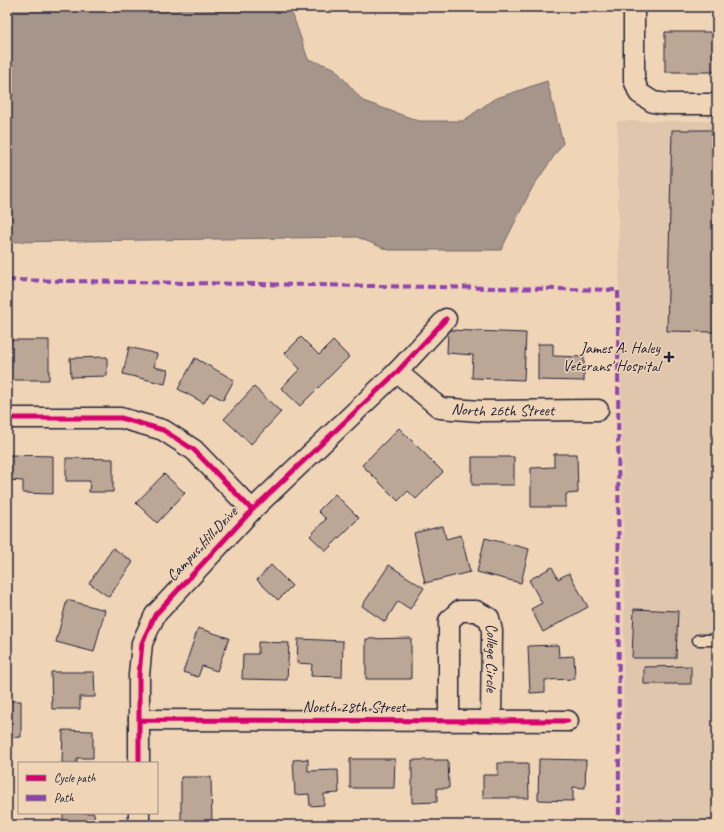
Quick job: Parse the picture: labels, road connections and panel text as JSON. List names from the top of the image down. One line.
{"streets":{"street":["North 26th Street","Campus Hill Drive","College Circle","North 28th Street"]},"crossings":[["North 26th Street","Campus Hill Drive"],["Campus Hill Drive","North 28th Street"],["College Circle","North 28th Street"]],"places":{"health":["James A. Haley Veterans' Hospital"]},"legend":["Cycle path","Path"]}
